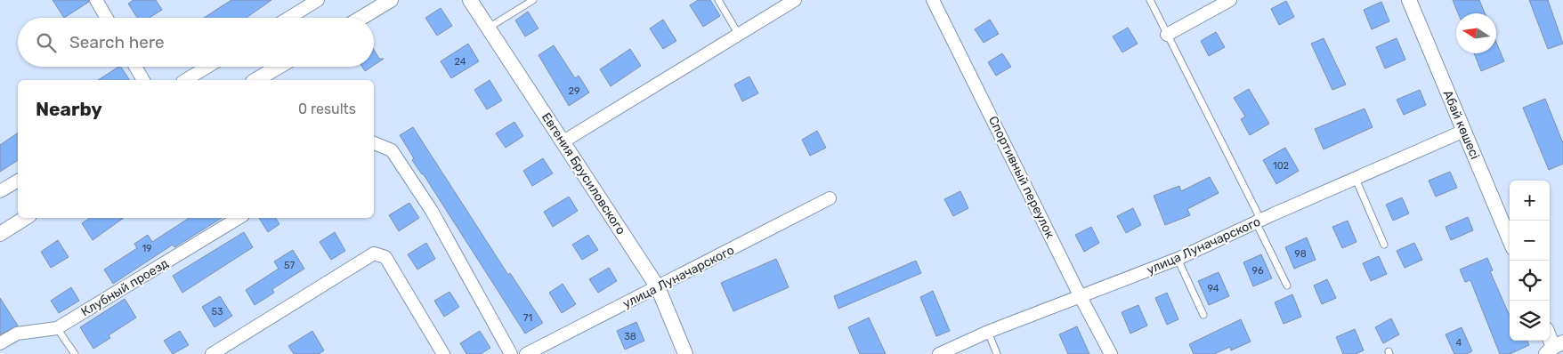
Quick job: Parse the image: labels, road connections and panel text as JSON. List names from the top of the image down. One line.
{"streets":{"street":["Абай көшесі","Евгения Брусиловского","Спортивный переулок","улица Луначарского","Клубный проезд"]},"crossings":[["Абай көшесі","улица Луначарского"],["Евгения Брусиловского","улица Луначарского"],["Спортивный переулок","улица Луначарского"]],"house_numbers":["24","29","102","19","98","57","96","94","53","71","38","4"],"north":"left","page":{"search":"Search here","heading":["Nearby","0 results"],"map_buttons":["+","−"]}}
